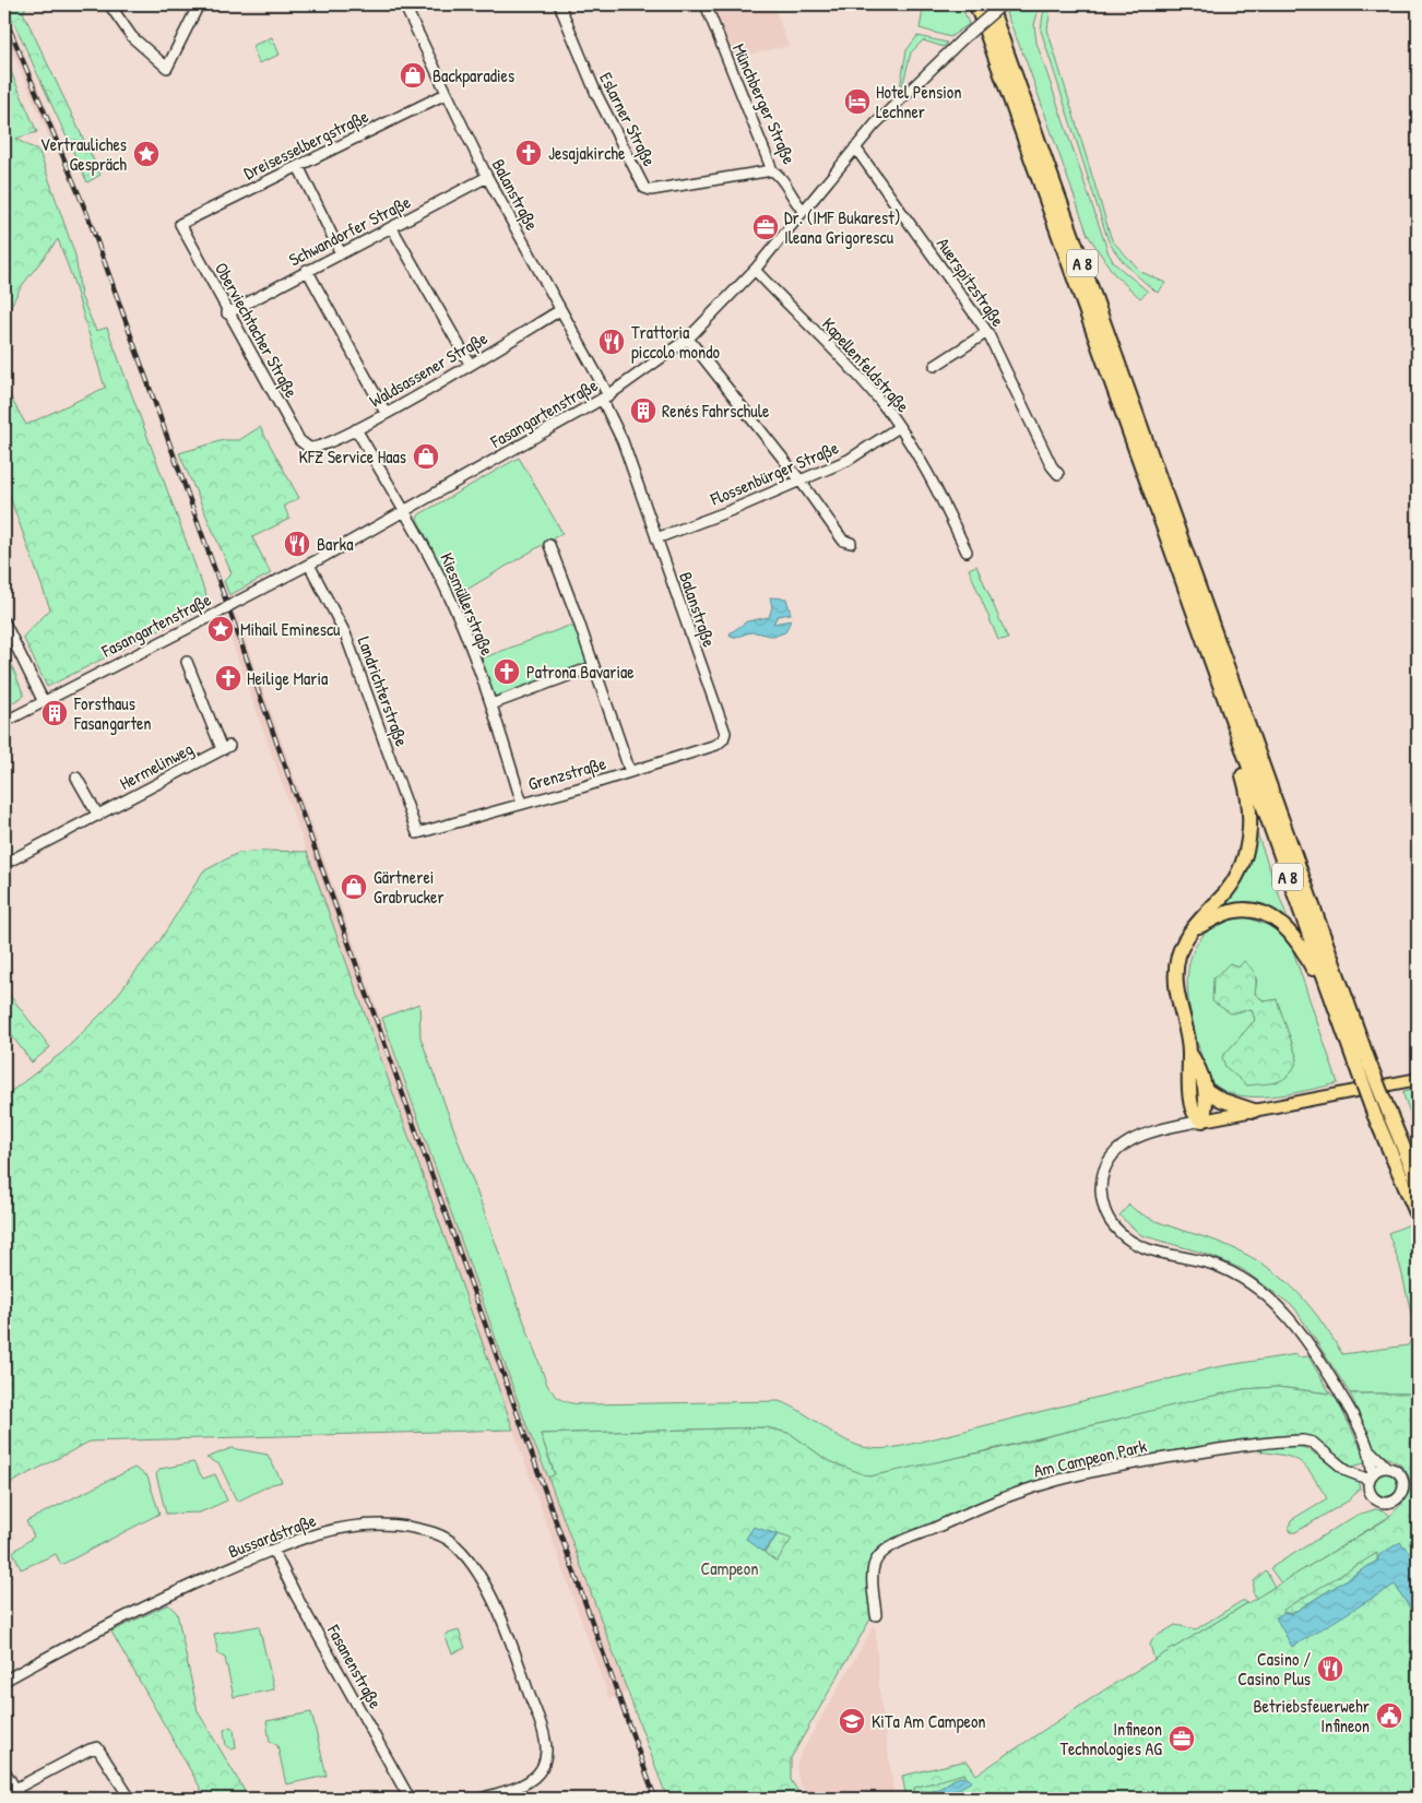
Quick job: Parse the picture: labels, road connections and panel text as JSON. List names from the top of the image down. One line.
{"streets":{"highway":["A 8"],"street":["Münchberger Straße","Eslarner Straße","Dreisesselbergstraße","Balanstraße","Schwandorfer Straße","Auerspitzstraße","Oberviechtacher Straße","Kapellenfeldstraße","Waldsassener Straße","Fasangartenstraße","Flossenbürger Straße","Kiesmüllerstraße","Landrichterstraße","Hermelinweg","Grenzstraße","Am Campeon Park","Bussardstraße","Fasanenstraße"]},"crossings":[["Münchberger Straße","Eslarner Straße"],["Münchberger Straße","Fasangartenstraße"],["Dreisesselbergstraße","Balanstraße"],["Dreisesselbergstraße","Oberviechtacher Straße"],["Balanstraße","Schwandorfer Straße"],["Balanstraße","Waldsassener Straße"],["Balanstraße","Fasangartenstraße"],["Balanstraße","Flossenbürger Straße"],["Balanstraße","Grenzstraße"],["Schwandorfer Straße","Oberviechtacher Straße"],["Auerspitzstraße","Fasangartenstraße"],["Oberviechtacher Straße","Waldsassener Straße"],["Kapellenfeldstraße","Fasangartenstraße"],["Kapellenfeldstraße","Flossenbürger Straße"],["Waldsassener Straße","Kiesmüllerstraße"],["Fasangartenstraße","Kiesmüllerstraße"],["Fasangartenstraße","Landrichterstraße"],["Kiesmüllerstraße","Grenzstraße"],["Landrichterstraße","Grenzstraße"],["Bussardstraße","Fasanenstraße"]],"parks":["Campeon"],"places":{"shop":["Backparadies","KFZ Service Haas","Gärtnerei Grabrucker"],"hotel":["Hotel Pension Lechner"],"church":["Jesajakirche","Patrona Bavariae","Heilige Maria"],"place":["Vertrauliches Gespräch","Mihail Eminescu"],"office":["Dr. (IMF Bukarest) Ileana Grigorescu","Infineon Technologies AG"],"restaurant":["Trattoria piccolo mondo","Barka","Casino / Casino Plus"],"building":["Renés Fahrschule","Forsthaus Fasangarten"],"public building":["Betriebsfeuerwehr Infineon"],"school or university":["KiTa Am Campeon"]}}
